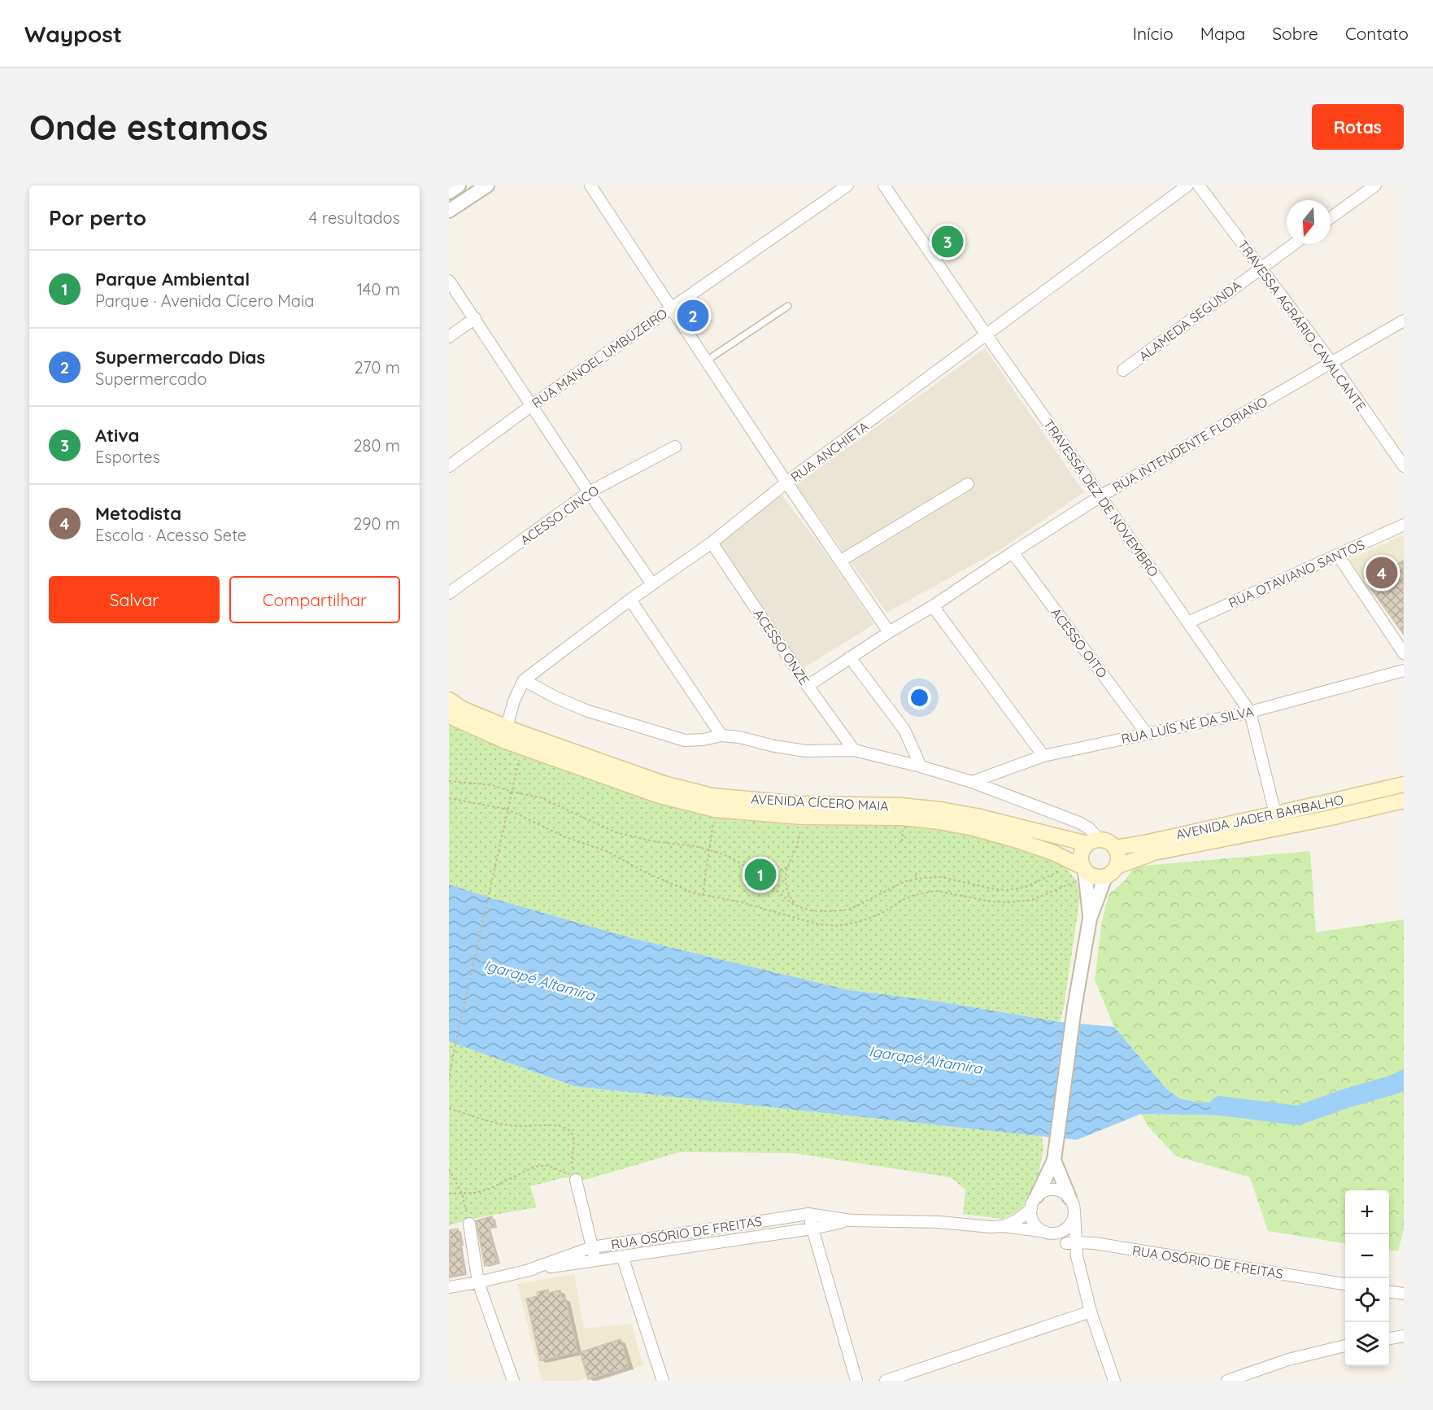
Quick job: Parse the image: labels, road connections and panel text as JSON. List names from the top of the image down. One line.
{"streets":{"main road":["AVENIDA CÍCERO MAIA","AVENIDA JADER BARBALHO"],"street":["ALAMEDA SEGUNDA","TRAVESSA AGRÁRIO CAVALCANTE","RUA MANOEL UMBUZEIRO","RUA INTENDENTE FLORIANO","RUA ANCHIETA","TRAVESSA DEZ DE NOVEMBRO","ACESSO CINCO","RUA OTAVIANO SANTOS","ACESSO OITO","ACESSO ONZE","RUA LUÍS NÉ DA SILVA","RUA OSÓRIO DE FREITAS"]},"crossings":[["ALAMEDA SEGUNDA","TRAVESSA AGRÁRIO CAVALCANTE"],["TRAVESSA AGRÁRIO CAVALCANTE","RUA INTENDENTE FLORIANO"],["RUA INTENDENTE FLORIANO","TRAVESSA DEZ DE NOVEMBRO"],["RUA INTENDENTE FLORIANO","ACESSO OITO"],["RUA INTENDENTE FLORIANO","ACESSO ONZE"],["RUA ANCHIETA","TRAVESSA DEZ DE NOVEMBRO"],["RUA ANCHIETA","ACESSO ONZE"],["RUA ANCHIETA","AVENIDA CÍCERO MAIA"],["TRAVESSA DEZ DE NOVEMBRO","RUA OTAVIANO SANTOS"],["TRAVESSA DEZ DE NOVEMBRO","RUA LUÍS NÉ DA SILVA"],["TRAVESSA DEZ DE NOVEMBRO","AVENIDA JADER BARBALHO"],["ACESSO OITO","RUA LUÍS NÉ DA SILVA"],["AVENIDA CÍCERO MAIA","AVENIDA JADER BARBALHO"]],"water":["Igarapé Altamira"],"north":"bottom","page":{"header":"Waypost","nav":["Início","Mapa","Sobre","Contato"],"buttons":["Rotas",["Salvar","Compartilhar"]],"title":"Onde estamos","heading":["Por perto","4 resultados"],"pins":["3","2","4","1"],"list":[{"mark":"1","name":"Parque Ambiental","note":"Parque · Avenida Cícero Maia","value":"140 m"},{"mark":"2","name":"Supermercado Dias","note":"Supermercado","value":"270 m"},{"mark":"3","name":"Ativa","note":"Esportes","value":"280 m"},{"mark":"4","name":"Metodista","note":"Escola · Acesso Sete","value":"290 m"}],"map_buttons":["+","−"]}}
